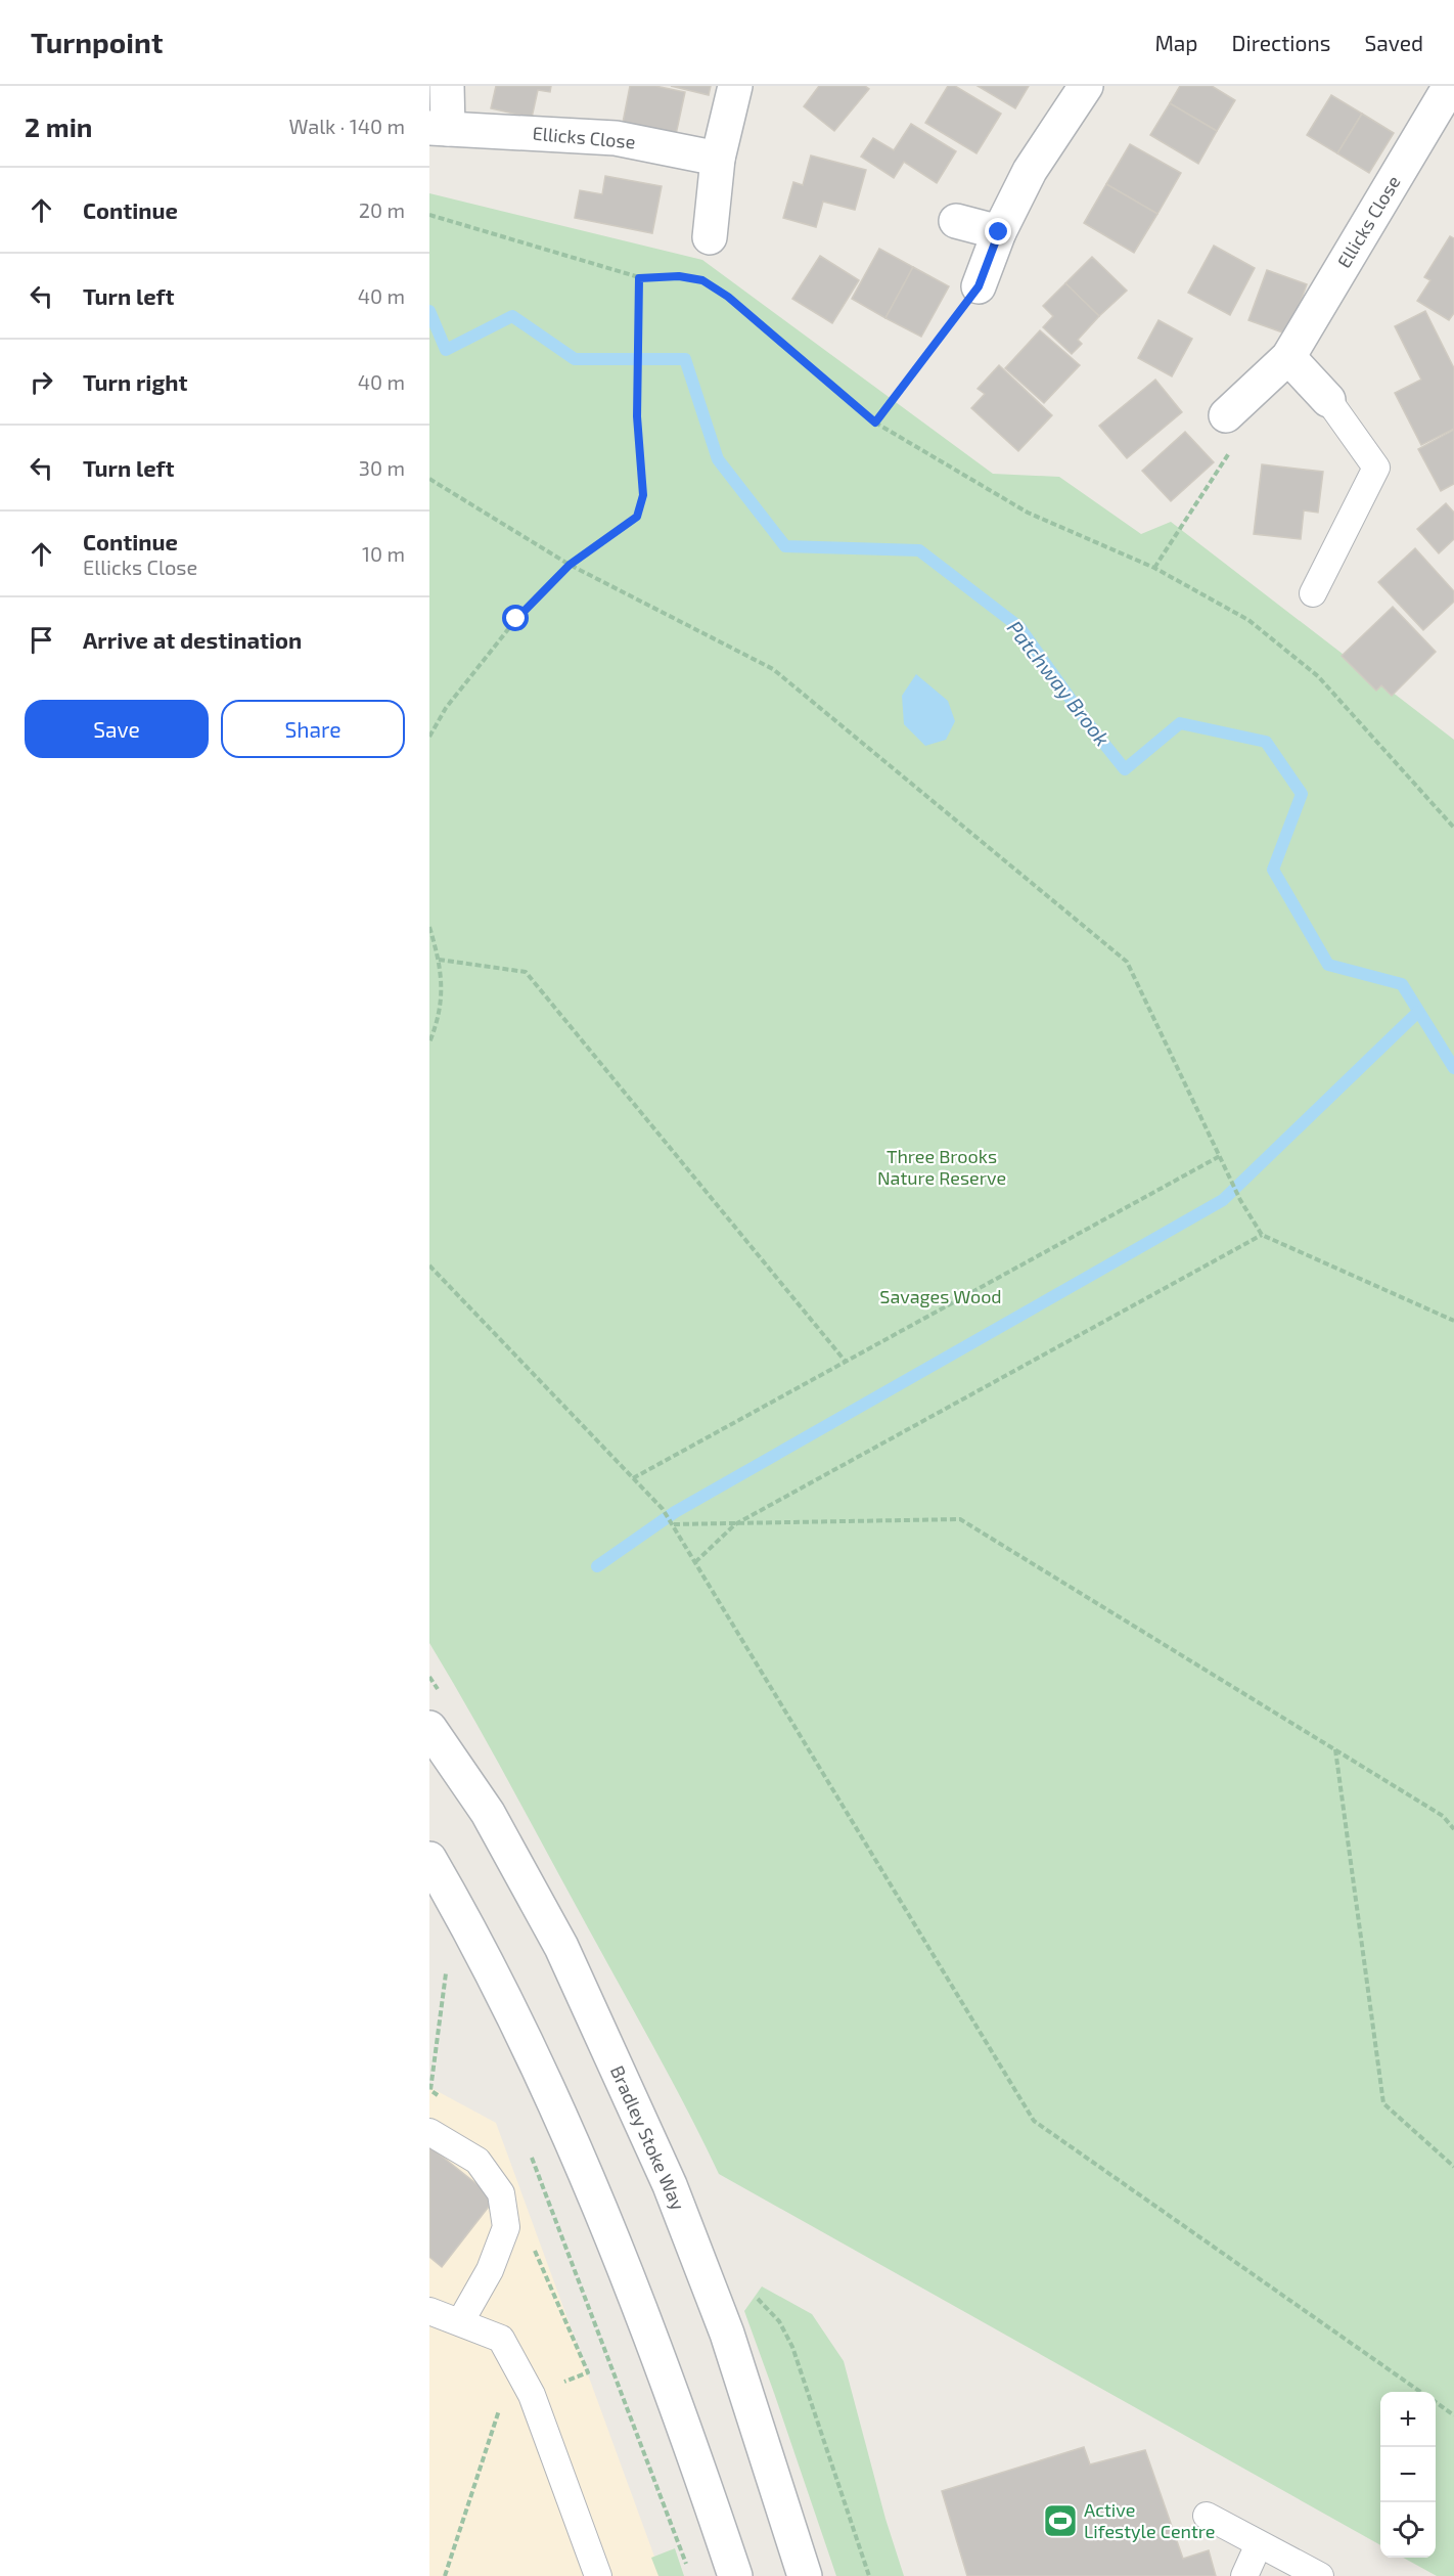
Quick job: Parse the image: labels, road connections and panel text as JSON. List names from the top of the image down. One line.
{"streets":{"street":["Ellicks Close","Bradley Stoke Way"]},"water":["Patchway Brook"],"parks":["Three Brooks Nature Reserve","Savages Wood"],"places":{"sports":["Active Lifestyle Centre"]},"page":{"header":"Turnpoint","nav":["Map","Directions","Saved"],"heading":["2 min","Walk · 140 m"],"list":[["Continue","20 m"],["Turn left","40 m"],["Turn right","40 m"],["Turn left","30 m"],["Continue","Ellicks Close","10 m"],"Arrive at destination"],"buttons":["Save","Share"],"map_buttons":["+","−"]}}
